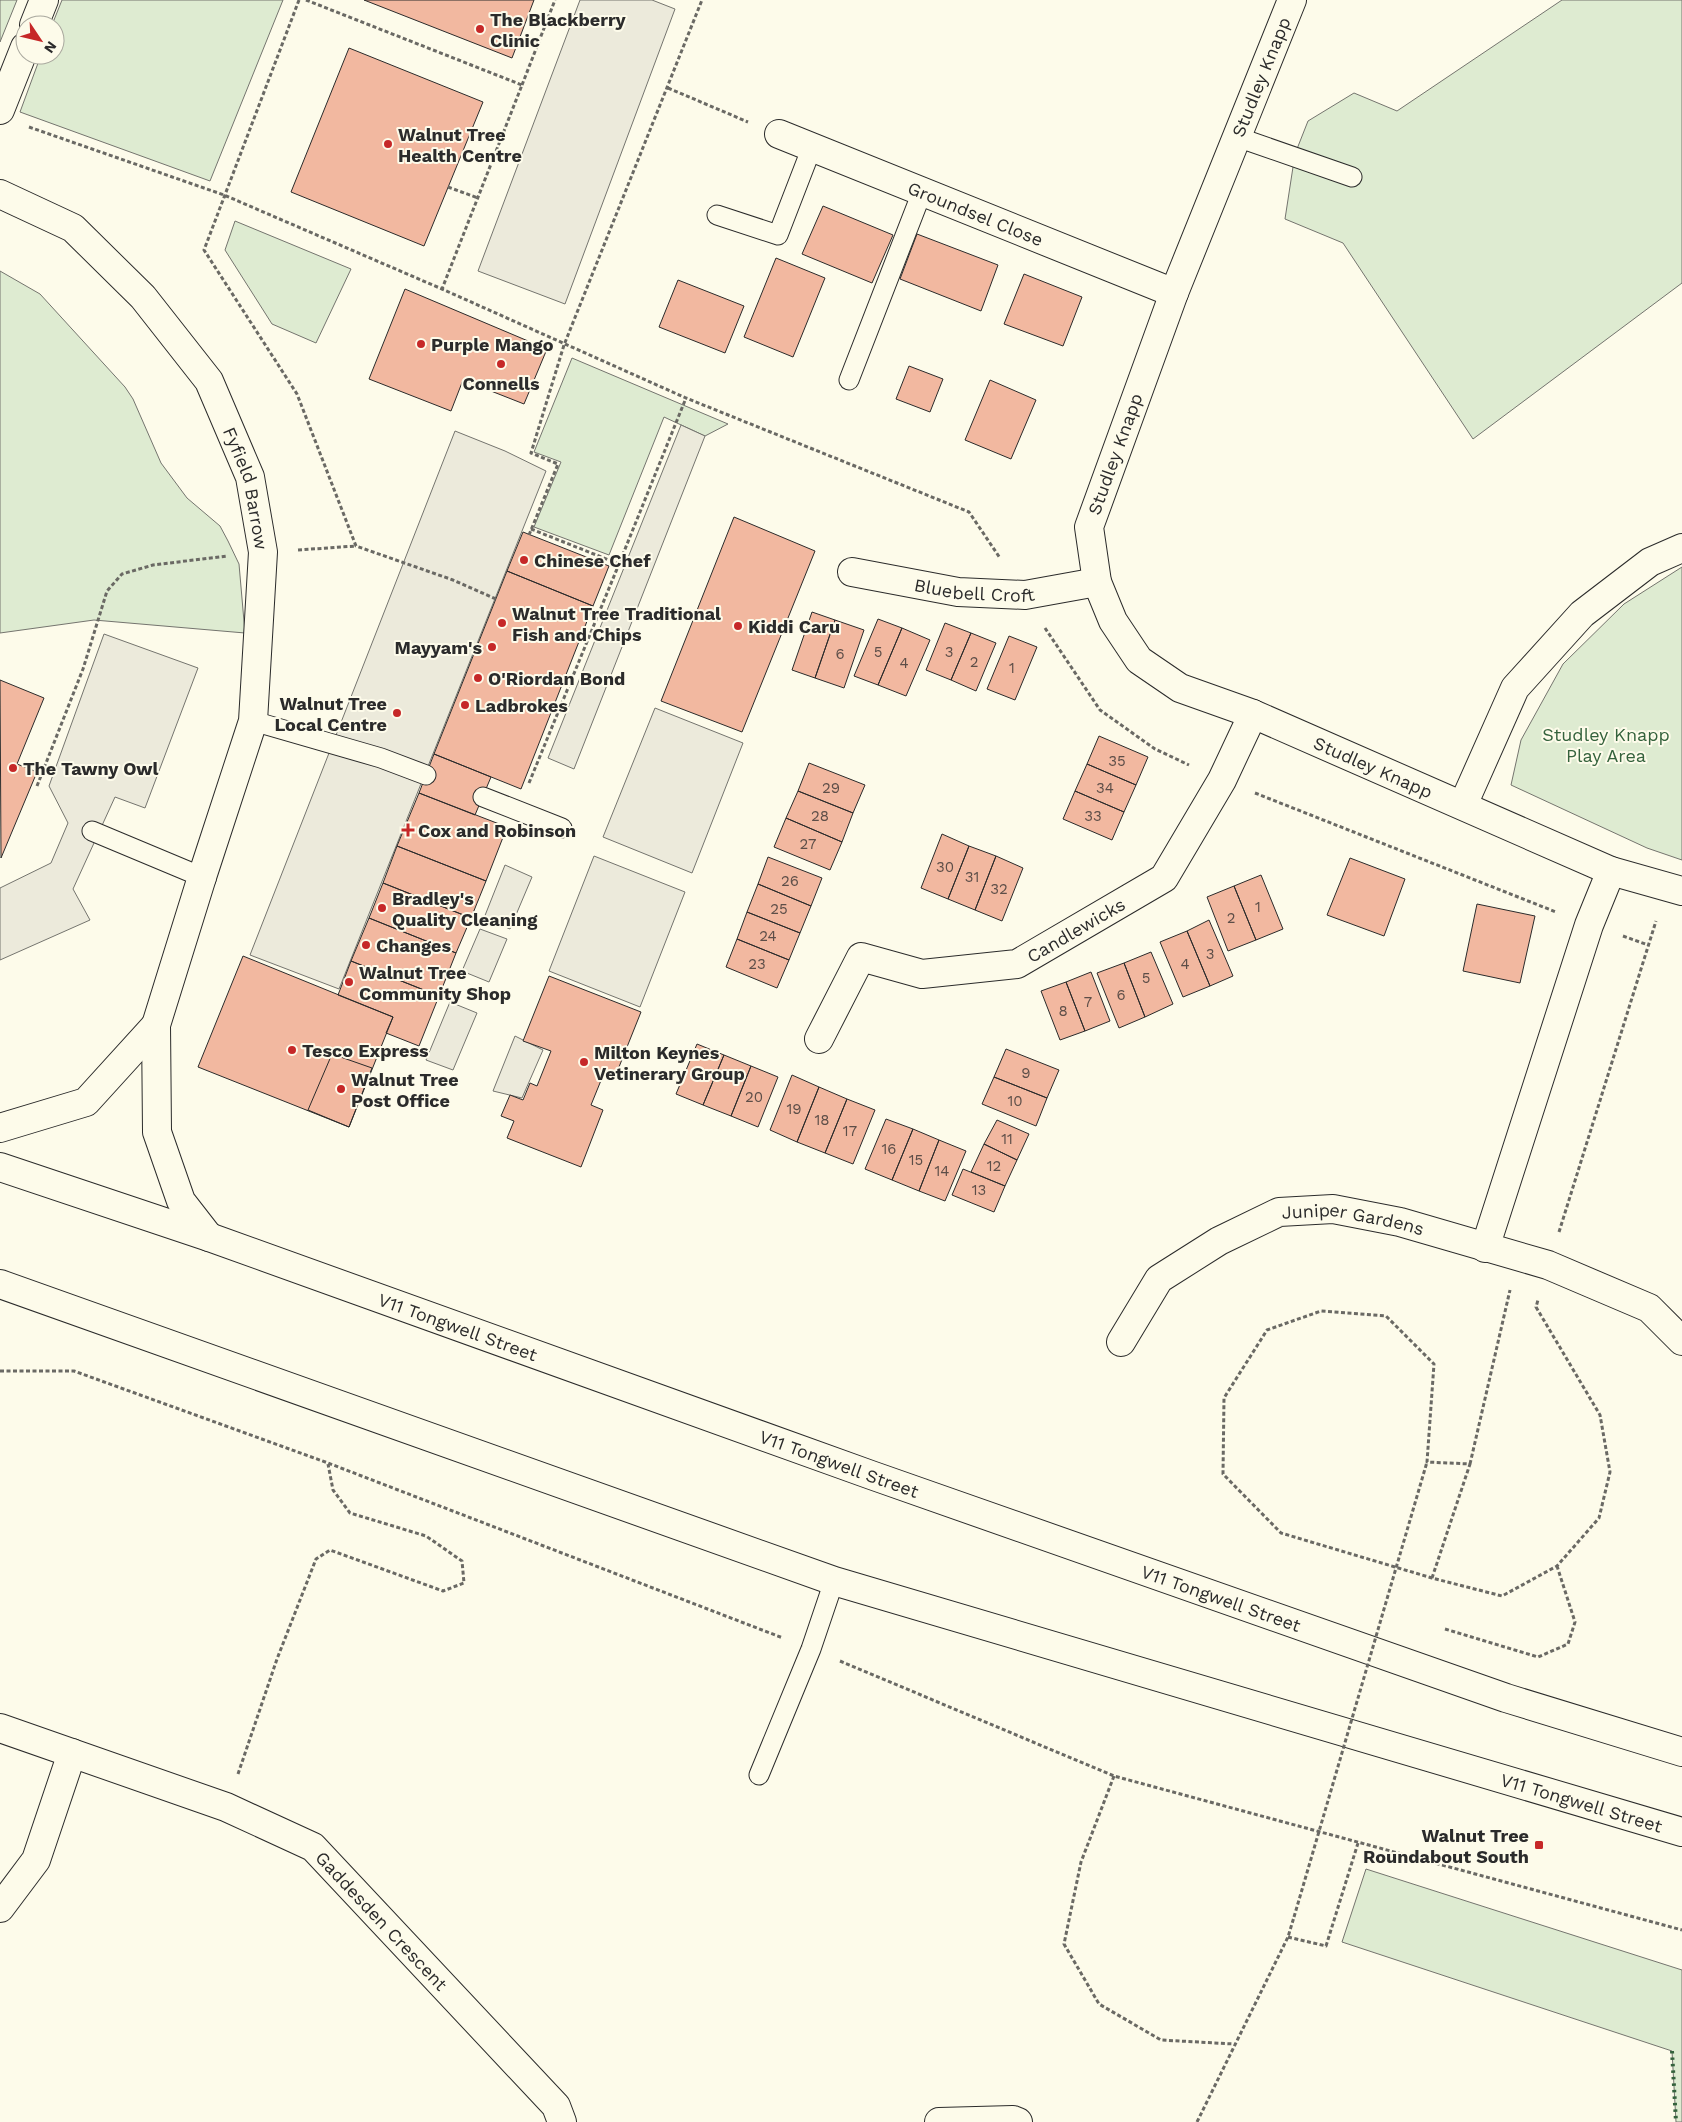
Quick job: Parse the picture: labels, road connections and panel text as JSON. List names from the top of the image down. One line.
{"streets":{"main road":["Studley Knapp","Groundsel Close","Fyfield Barrow","Bluebell Croft","Candlewicks","Juniper Gardens","V11 Tongwell Street","Gaddesden Crescent"]},"crossings":[["Studley Knapp","Groundsel Close"],["Studley Knapp","Bluebell Croft"],["Studley Knapp","Candlewicks"]],"parks":["Studley Knapp Play Area"],"places":{"other":["The Blackberry Clinic","Walnut Tree Health Centre","Purple Mango","Connells","Chinese Chef","Walnut Tree Traditional Fish and Chips","Kiddi Caru","Mayyam's","O'Riordan Bond","Ladbrokes","Walnut Tree Local Centre","The Tawny Owl","Bradley's Quality Cleaning","Changes","Walnut Tree Community Shop","Tesco Express","Milton Keynes Vetinerary Group","Walnut Tree Post Office"],"health":["Cox and Robinson"],"transit":["Walnut Tree Roundabout South"]},"house_numbers":["5","3","6","2","4","1","35","29","34","28","33","27","30","31","26","32","1","25","2","24","3","23","4","5","6","7","8","9","20","10","19","18","17","11","16","15","12","14","13"],"north":"bottom right"}
